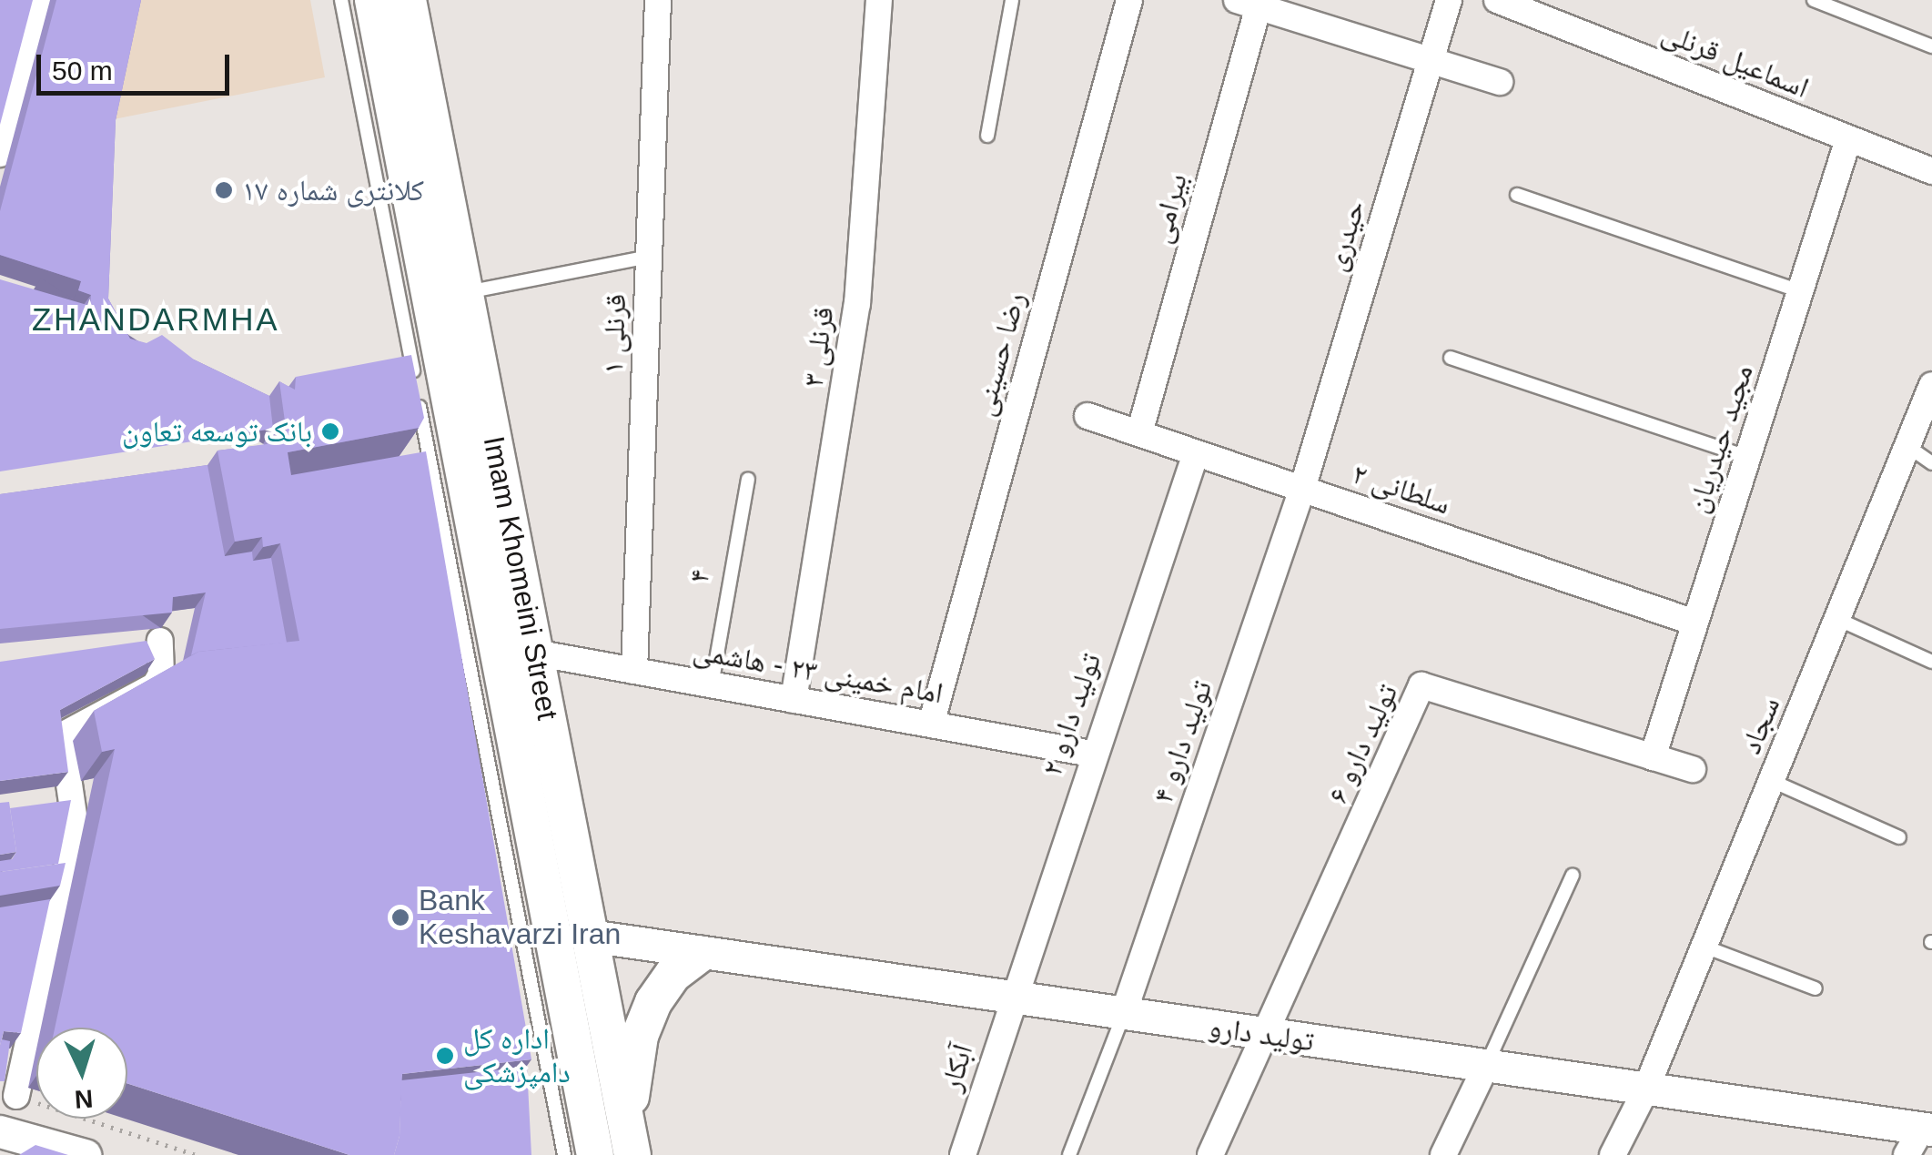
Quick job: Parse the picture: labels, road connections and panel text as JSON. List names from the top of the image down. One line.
{"streets":{"main road":["Imam Khomeini Street"],"street":["اسماعیل قرنلی","بیرامی","حیدری","قرنلی ۱","قرنلی ۳","رضا حسینی","مجید حیدریان","۲ سلطانی","امام خمینی ۲۳ - هاشمی","تولید دارو ۲","سجاد","تولید دارو ۴","تولید دارو ۶","تولید دارو","آبکار"],"lane":["۴"]},"crossings":[["اسماعیل قرنلی","مجید حیدریان"],["بیرامی","۲ سلطانی"],["حیدری","۲ سلطانی"],["حیدری","تولید دارو ۴"],["قرنلی ۱","امام خمینی ۲۳ - هاشمی"],["قرنلی ۳","امام خمینی ۲۳ - هاشمی"],["رضا حسینی","امام خمینی ۲۳ - هاشمی"],["مجید حیدریان","۲ سلطانی"],["مجید حیدریان","تولید دارو ۶"],["۲ سلطانی","تولید دارو ۲"],["۲ سلطانی","تولید دارو ۴"],["۴","امام خمینی ۲۳ - هاشمی"],["Imam Khomeini Street","امام خمینی ۲۳ - هاشمی"],["Imam Khomeini Street","تولید دارو"],["امام خمینی ۲۳ - هاشمی","تولید دارو ۲"],["تولید دارو ۲","تولید دارو"],["تولید دارو ۲","آبکار"],["سجاد","تولید دارو"],["تولید دارو ۴","تولید دارو"],["تولید دارو ۶","تولید دارو"],["تولید دارو","آبکار"]],"districts":["ZHANDARMHA"],"places":["کلانتری شماره ۱۷","بانک توسعه تعاون","Bank Keshavarzi Iran","اداره کل دامپزشکی"],"scale_bar":"50 m","north":"bottom"}
